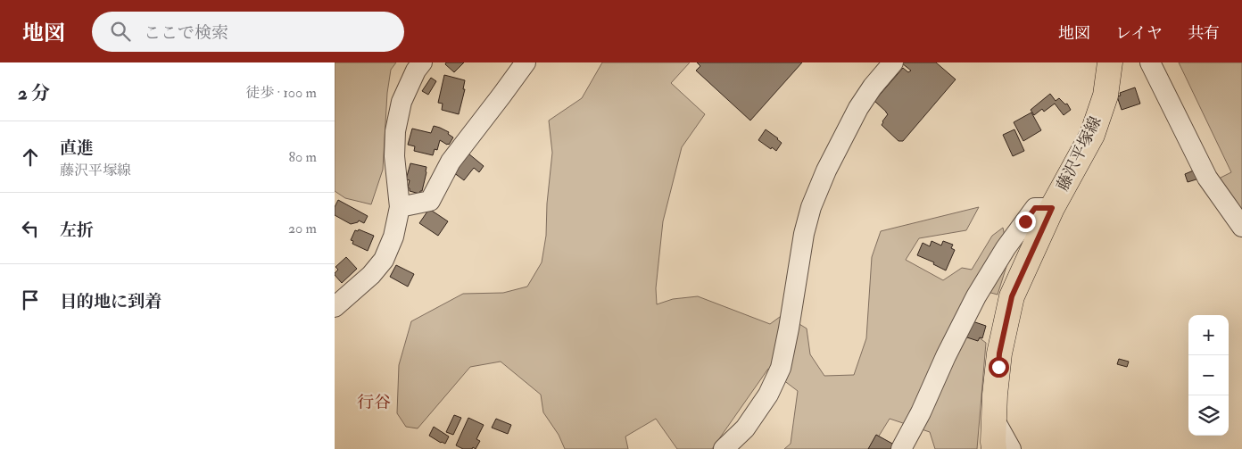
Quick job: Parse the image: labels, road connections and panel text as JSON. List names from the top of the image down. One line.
{"streets":{"main road":["藤沢平塚線"]},"districts":["行谷"],"page":{"header":"地図","search":"ここで検索","nav":["地図","レイヤ","共有"],"heading":["2 分","徒歩 · 100 m"],"list":[["直進","藤沢平塚線","80 m"],["左折","20 m"],"目的地に到着"],"map_buttons":["+","−"]}}
